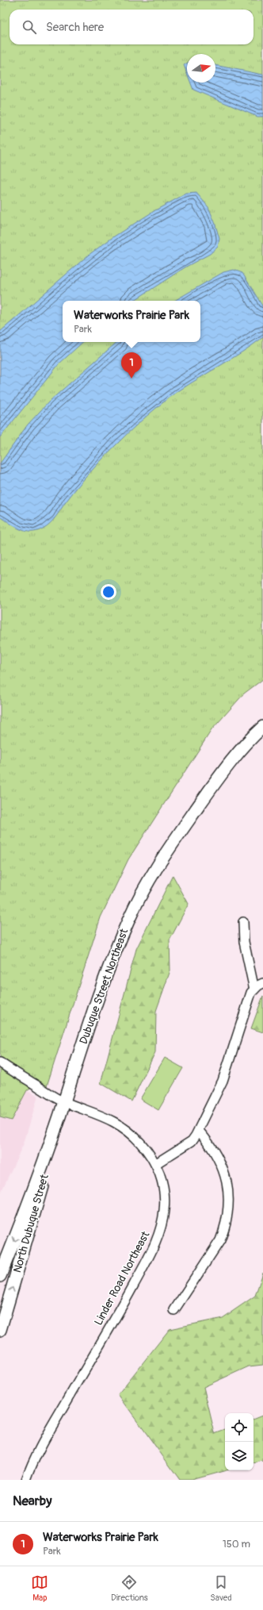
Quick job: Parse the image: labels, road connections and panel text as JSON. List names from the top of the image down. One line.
{"streets":{"main road":["Dubuque Street Northeast","North Dubuque Street"],"street":["Linder Road Northeast"]},"crossings":[["Dubuque Street Northeast","North Dubuque Street"],["Dubuque Street Northeast","Linder Road Northeast"]],"one_way":["North Dubuque Street"],"north":"right","page":{"search":"Search here","popup":["Waterworks Prairie Park","Park"],"pins":"1","heading":"Nearby","list":[{"mark":"1","name":"Waterworks Prairie Park","note":"Park","value":"150 m"}],"nav":["Map","Directions","Saved"]}}
